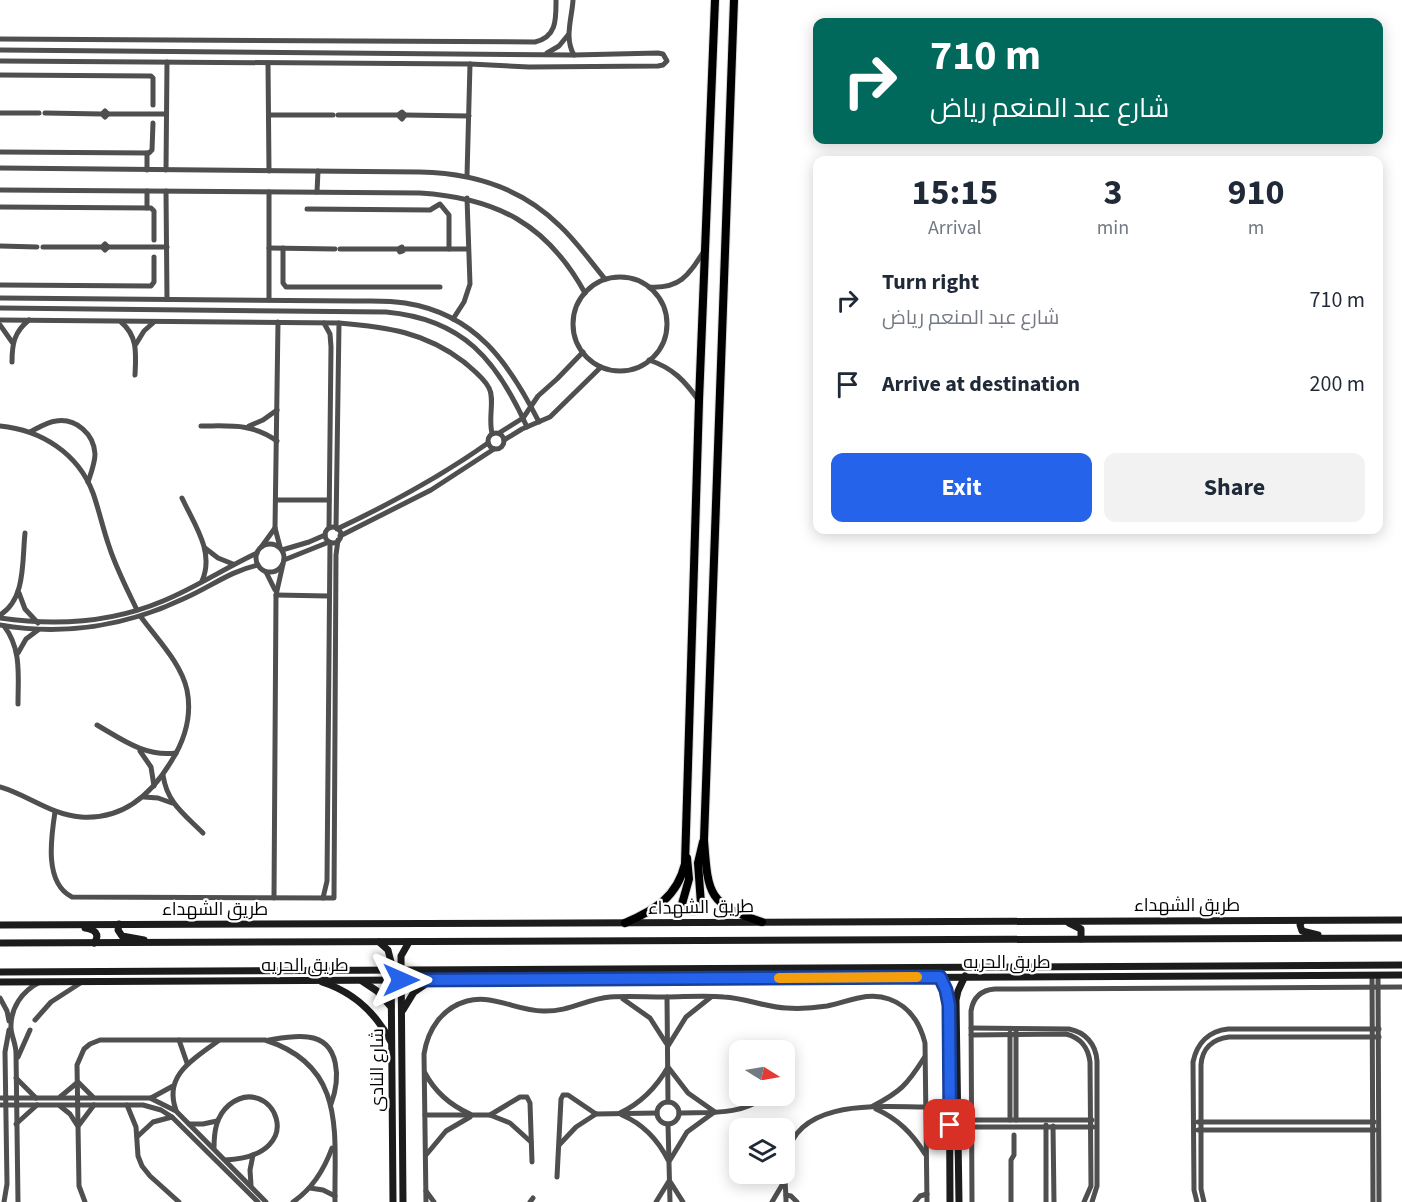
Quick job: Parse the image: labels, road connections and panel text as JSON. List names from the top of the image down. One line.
{"streets":{"street":["طريق الشهداء","طريق الحريه","شارع النادى"]},"crossings":[["طريق الشهداء","شارع النادى"],["طريق الحريه","شارع النادى"]],"north":"right","page":{"turn":["710 m","شارع عبد المنعم رياض"],"eta":["15:15","Arrival","3","min","910","m"],"list":[{"name":"Turn right","note":"شارع عبد المنعم رياض","value":"710 m"},{"name":"Arrive at destination","value":"200 m"}],"buttons":["Exit","Share"]}}
